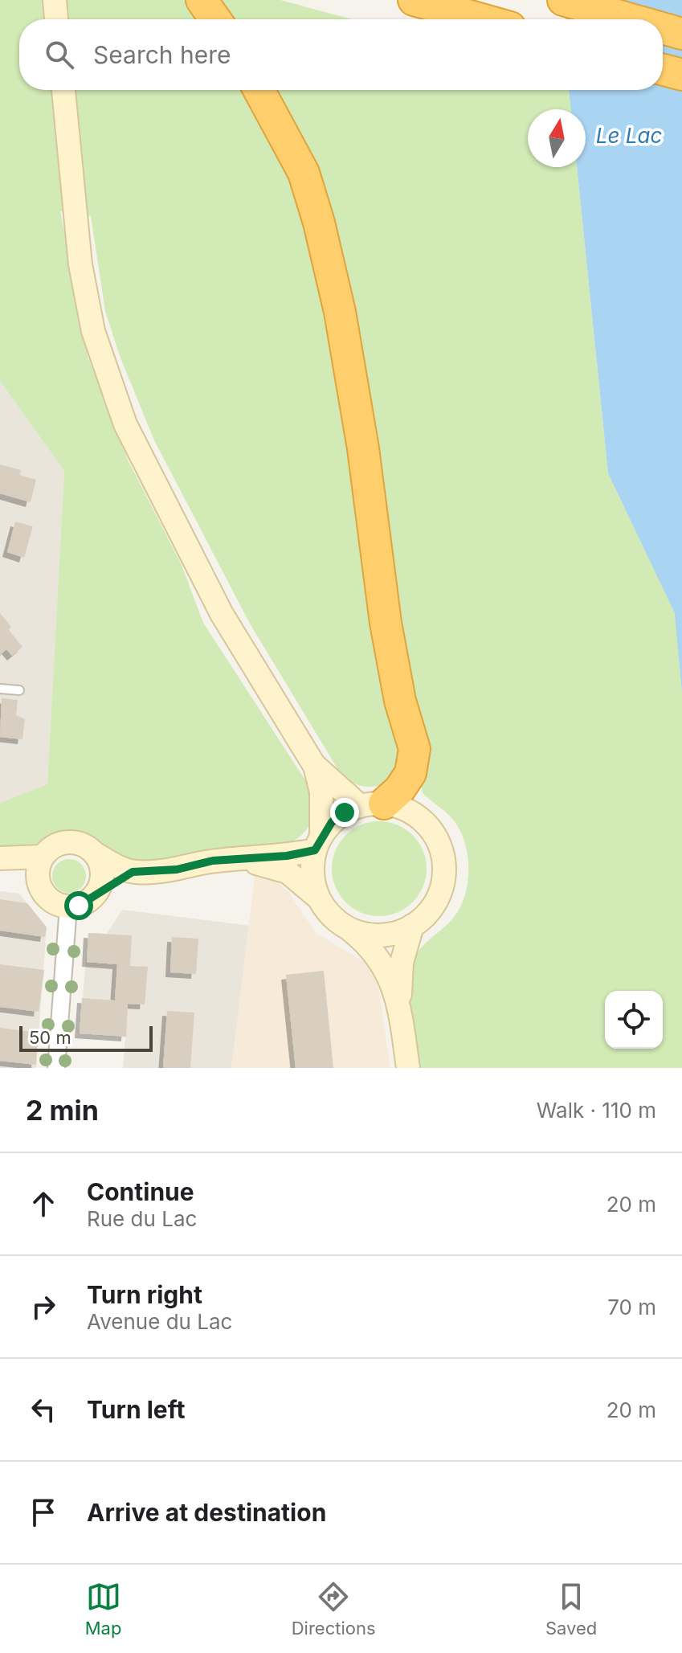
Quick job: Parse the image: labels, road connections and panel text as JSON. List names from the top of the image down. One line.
{"water":["Le Lac"],"scale_bar":"50 m","north":"top","page":{"search":"Search here","scale":"50 m","heading":["2 min","Walk · 110 m"],"list":[["Continue","Rue du Lac","20 m"],["Turn right","Avenue du Lac","70 m"],["Turn left","20 m"],"Arrive at destination"],"nav":["Map","Directions","Saved"]}}
